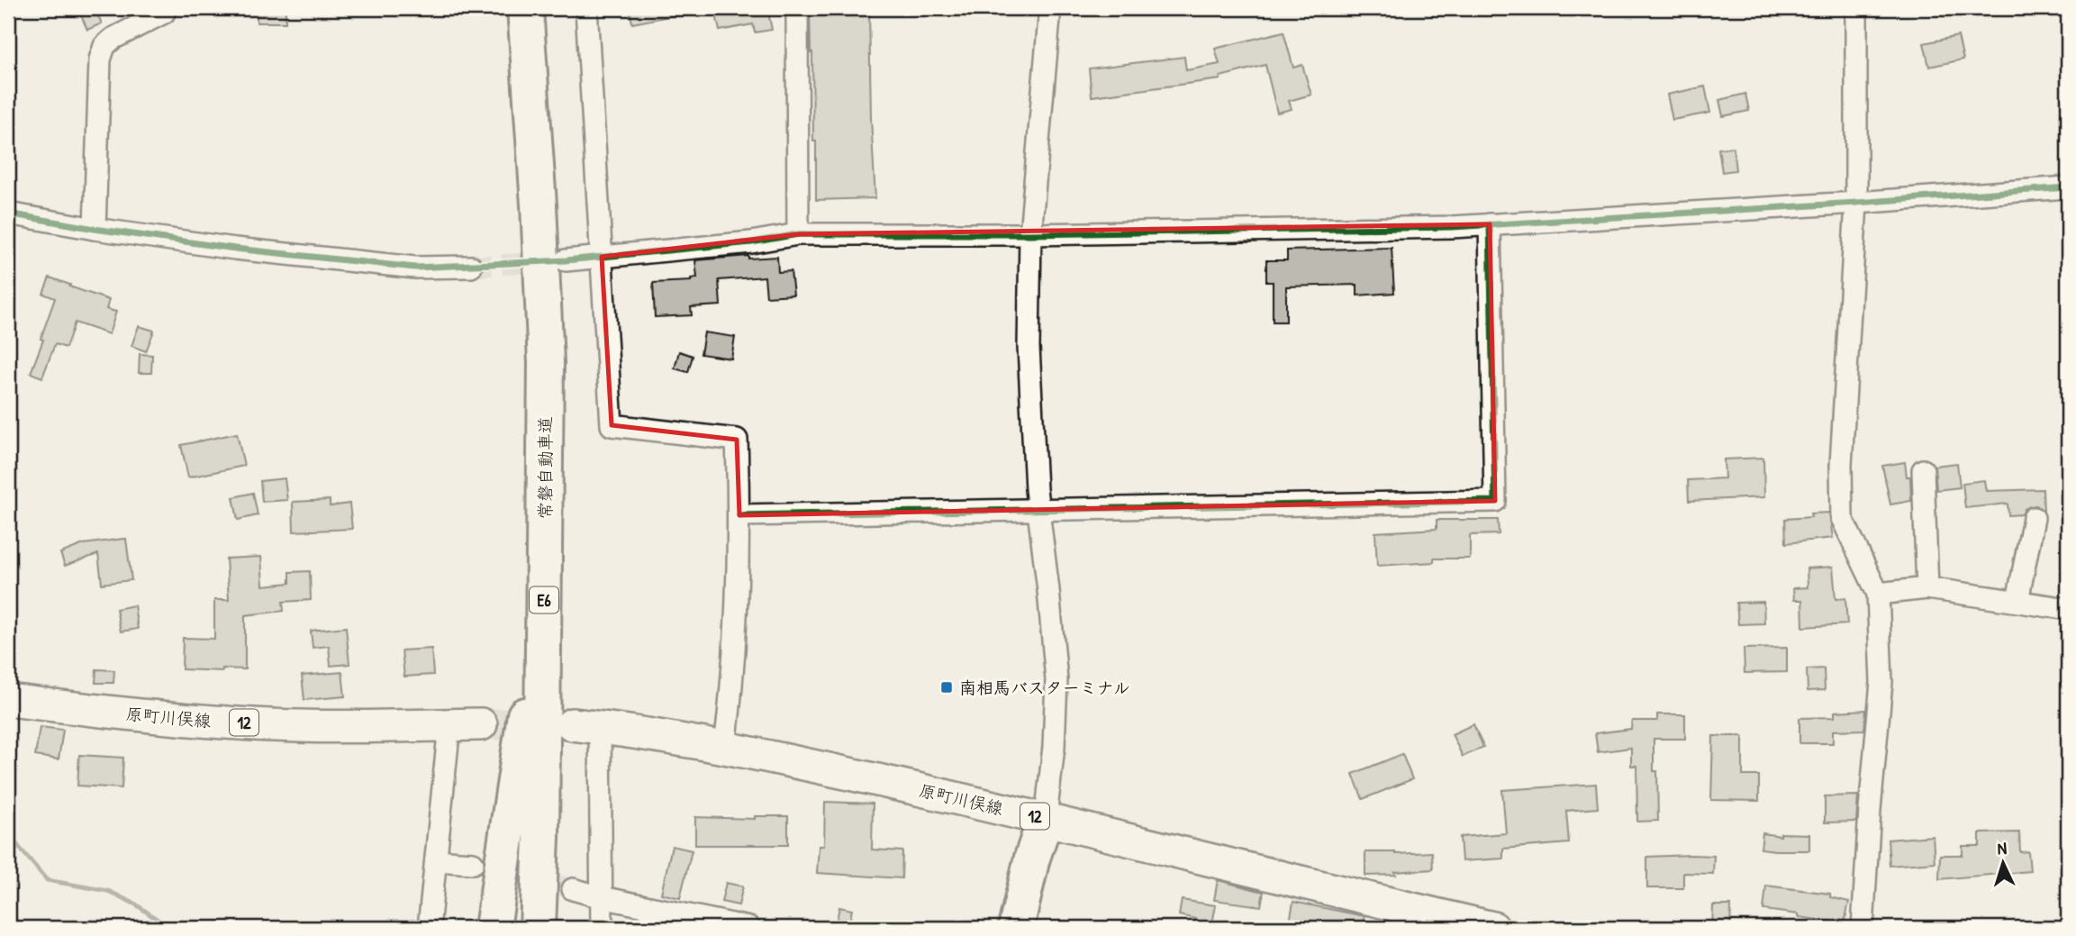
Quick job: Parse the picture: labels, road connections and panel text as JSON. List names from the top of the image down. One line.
{"streets":{"highway":["常磐自動車道","E6"],"main road":["原町川俣線","12"]},"places":{"transit":["南相馬バスターミナル"]},"north":"top"}
